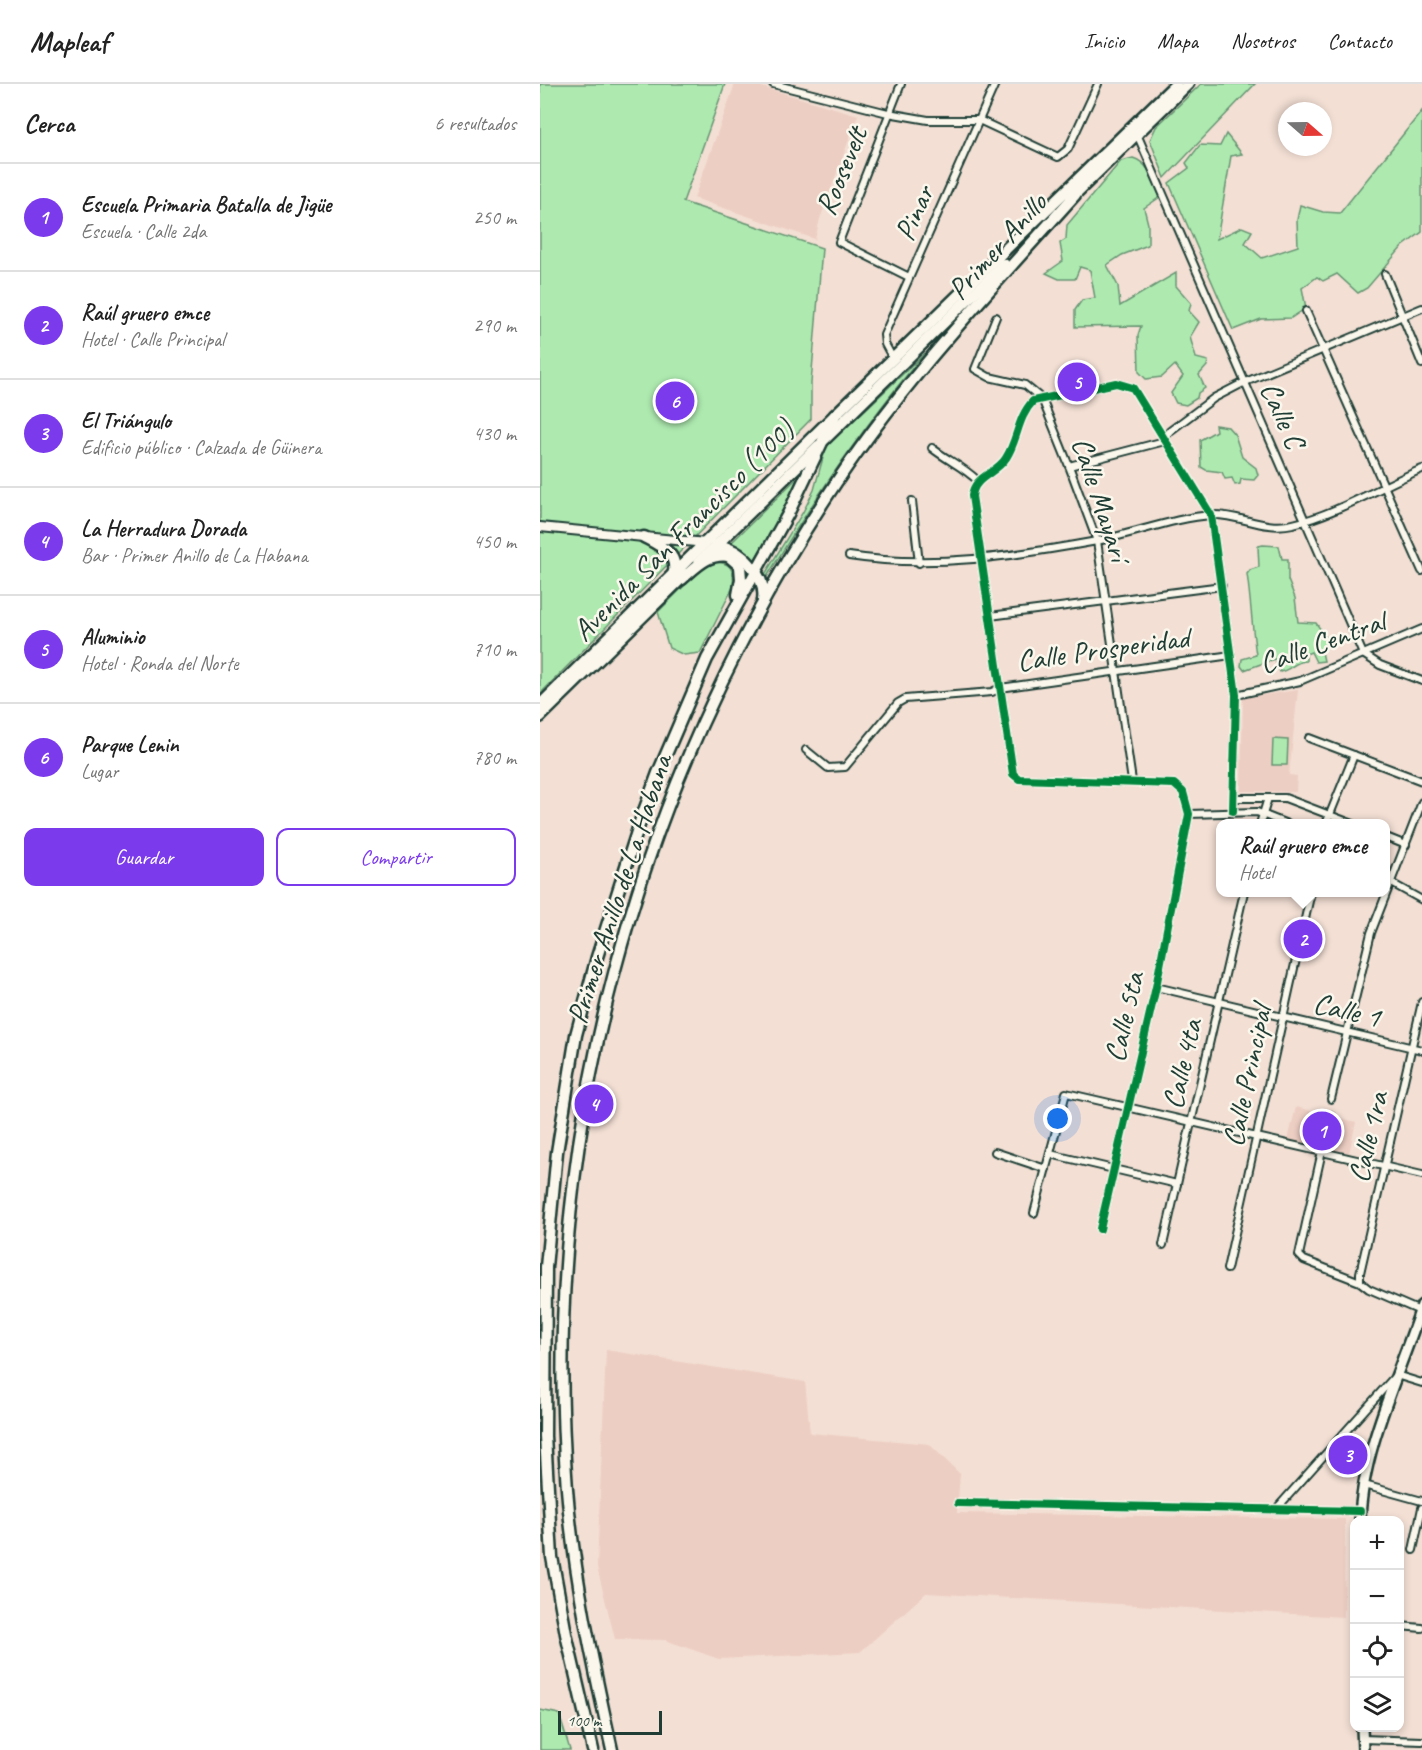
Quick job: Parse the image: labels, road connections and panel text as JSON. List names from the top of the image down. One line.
{"streets":{"highway":["Primer Anillo","Avenida San Francisco (100)","Primer Anillo de La Habana"],"street":["Roosevelt","Pinar","Calle C","Calle Mayarí","Calle Central","Calle Prosperidad","Calle 1","Calle 5ta","Calle 4ta","Calle Principal","Calle 1ra"]},"crossings":[["Roosevelt","Pinar"],["Pinar","Avenida San Francisco (100)"],["Primer Anillo","Avenida San Francisco (100)"],["Primer Anillo","Primer Anillo de La Habana"],["Calle C","Calle Central"],["Calle Mayarí","Calle Prosperidad"],["Calle 1","Calle 5ta"],["Calle 1","Calle 4ta"],["Calle 1","Calle Principal"],["Calle 1","Calle 1ra"]],"scale_bar":"100 m","north":"right","page":{"header":"Mapleaf","nav":["Inicio","Mapa","Nosotros","Contacto"],"heading":["Cerca","6 resultados"],"list":[{"mark":"1","name":"Escuela Primaria Batalla de Jigüe","note":"Escuela · Calle 2da","value":"250 m"},{"mark":"2","name":"Raúl gruero emce","note":"Hotel · Calle Principal","value":"290 m"},{"mark":"3","name":"El Triángulo","note":"Edificio público · Calzada de Güinera","value":"430 m"},{"mark":"4","name":"La Herradura Dorada","note":"Bar · Primer Anillo de La Habana","value":"450 m"},{"mark":"5","name":"Aluminio","note":"Hotel · Ronda del Norte","value":"710 m"},{"mark":"6","name":"Parque Lenin","note":"Lugar","value":"780 m"}],"pins":["5","6","2","4","1","3"],"buttons":["Guardar","Compartir"],"popup":["Raúl gruero emce","Hotel"],"map_buttons":["+","−"],"scale":"100 m"}}
